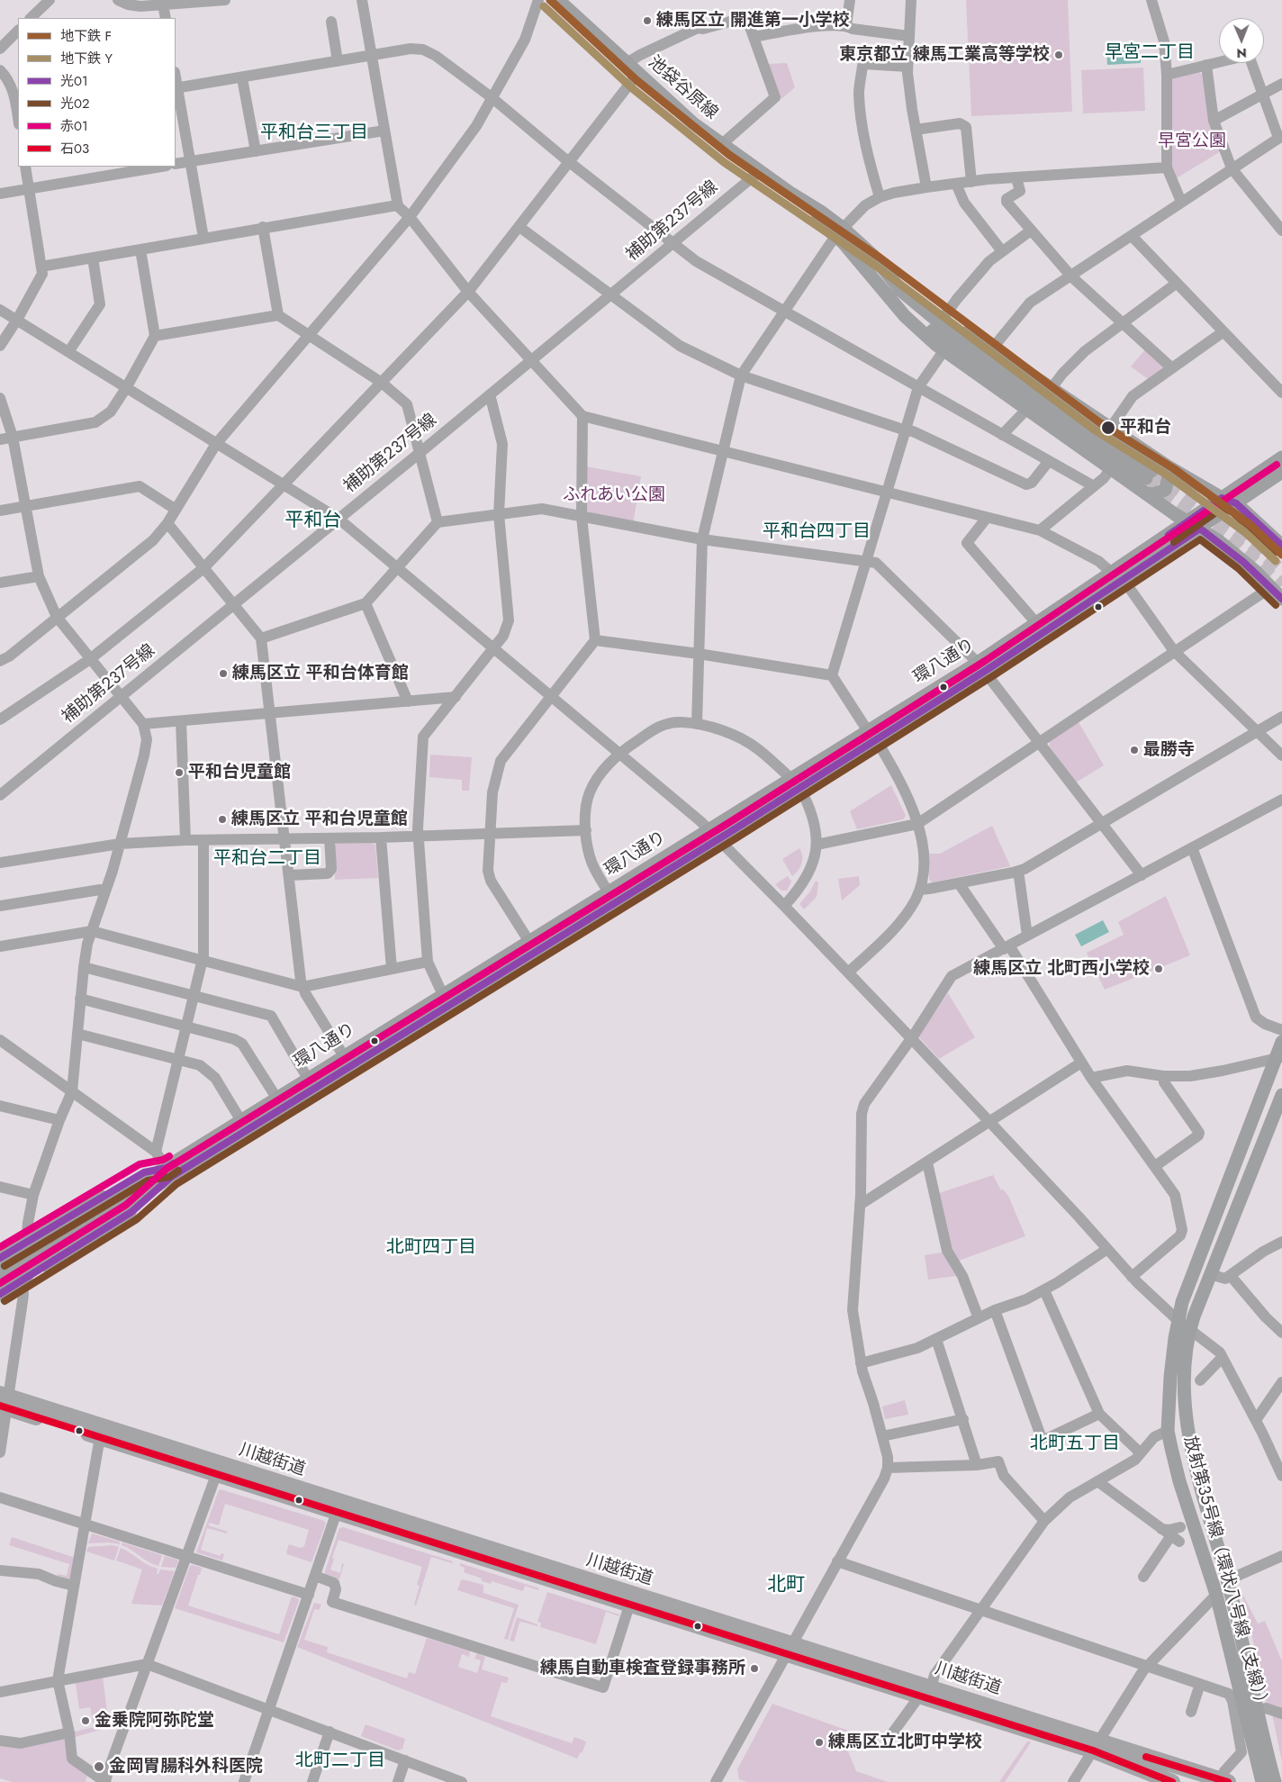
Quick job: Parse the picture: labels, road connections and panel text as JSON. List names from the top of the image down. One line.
{"streets":{"highway":["川越街道"],"main road":["池袋谷原線","環八通り","放射第35号線（環状八号線（支線））"],"street":["補助第237号線"]},"crossings":[["池袋谷原線","補助第237号線"]],"districts":["早宮二丁目","平和台三丁目","平和台","平和台四丁目","平和台二丁目","北町四丁目","北町五丁目","北町","北町二丁目"],"parks":["早宮公園","ふれあい公園"],"places":["練馬区立 開進第一小学校","東京都立 練馬工業高等学校","平和台","練馬区立 平和台体育館","最勝寺","平和台児童館","練馬区立 平和台児童館","練馬区立 北町西小学校","練馬自動車検査登録事務所","金乗院阿弥陀堂","練馬区立北町中学校","金岡胃腸科外科医院"],"lines":["metro line F","metro line Y","transit line 赤01","transit line 光01","transit line 光02","transit line 石03"],"legend":["地下鉄 F","地下鉄 Y","光01","光02","赤01","石03"],"north":"bottom"}
